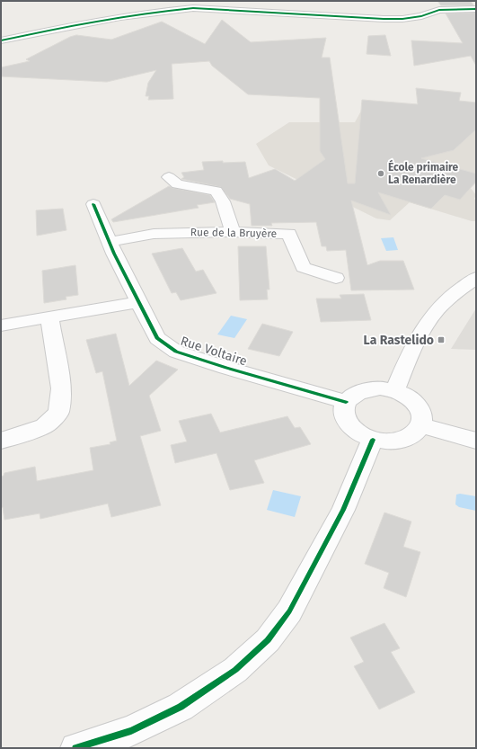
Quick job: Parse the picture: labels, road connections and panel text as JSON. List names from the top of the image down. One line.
{"streets":{"street":["Rue de la Bruyère","Rue Voltaire"]},"crossings":[["Rue de la Bruyère","Rue Voltaire"]],"places":{"other":["École primaire La Renardière"],"transit":["La Rastelido"]}}
